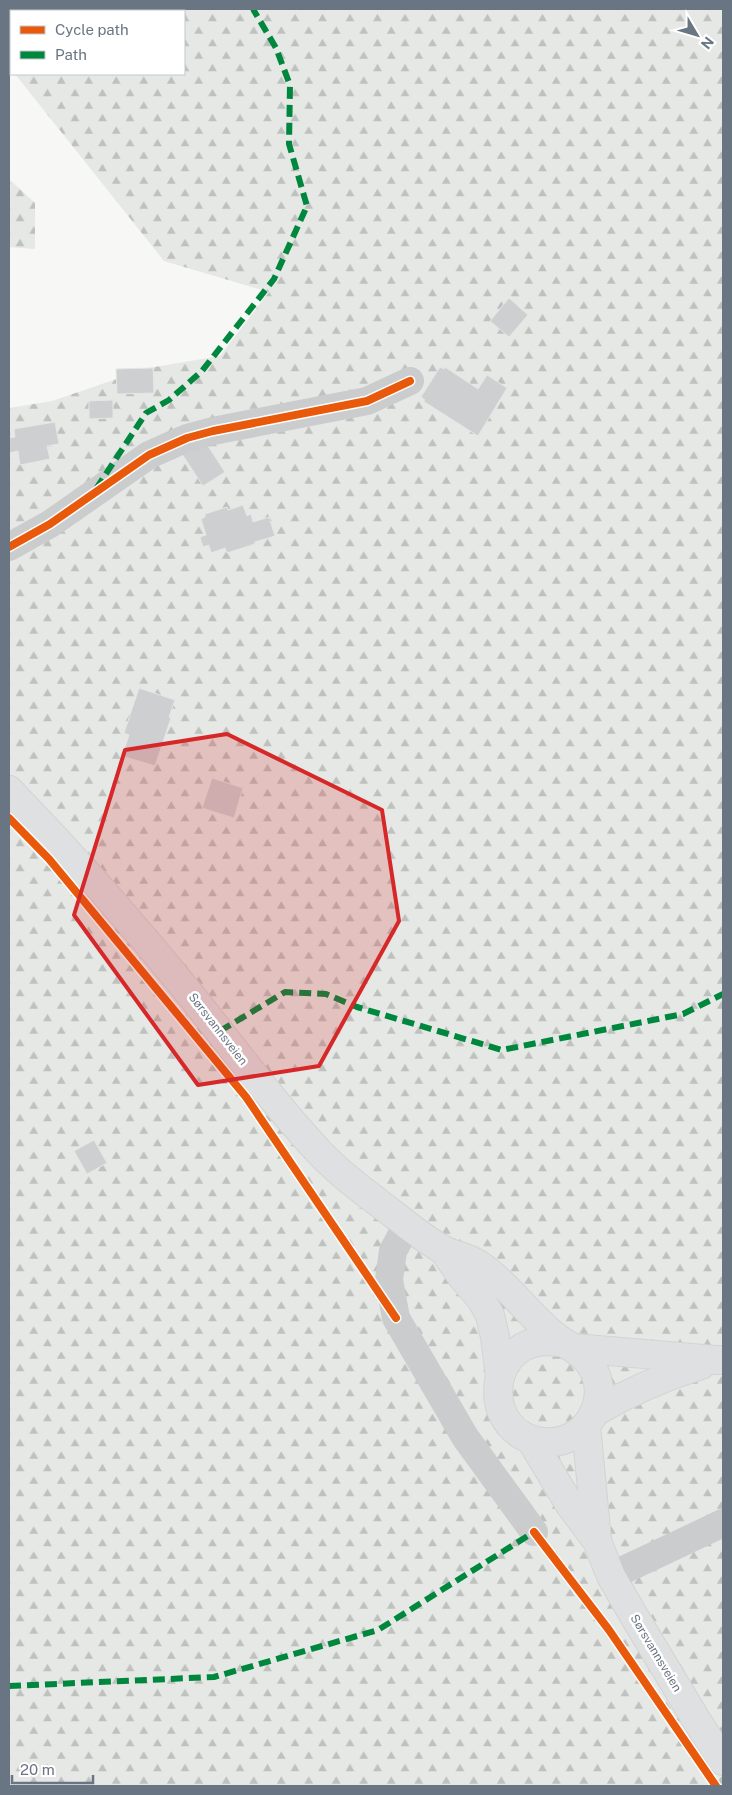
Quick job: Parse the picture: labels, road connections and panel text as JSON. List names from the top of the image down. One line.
{"streets":{"main road":["Sørsvannsveien"]},"legend":["Cycle path","Path"],"scale_bar":"20 m","north":"bottom right"}
